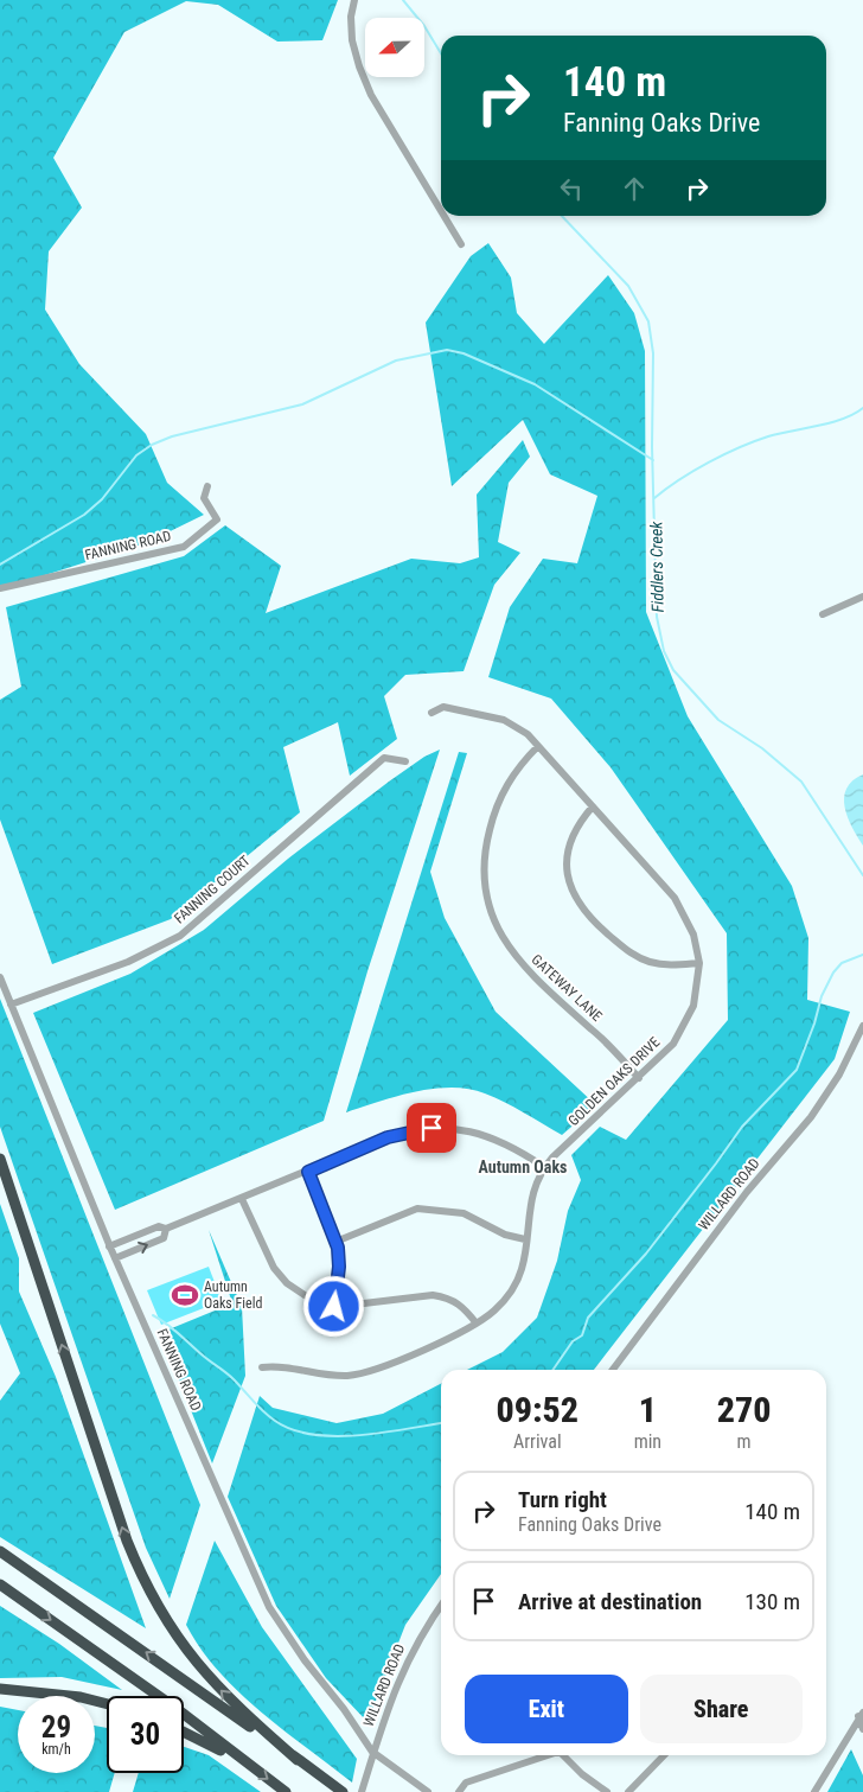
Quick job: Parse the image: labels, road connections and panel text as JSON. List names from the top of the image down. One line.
{"streets":{"street":["FANNING ROAD","FANNING COURT","GATEWAY LANE","GOLDEN OAKS DRIVE","WILLARD ROAD"]},"crossings":[["FANNING ROAD","FANNING COURT"],["FANNING ROAD","WILLARD ROAD"],["GATEWAY LANE","GOLDEN OAKS DRIVE"]],"districts":["Autumn Oaks"],"water":["Fiddlers Creek"],"places":{"sports":["Autumn Oaks Field"]},"north":"left","page":{"turn":["140 m","Fanning Oaks Drive"],"eta":["09:52","Arrival","1","min","270","m"],"list":[{"name":"Turn right","note":"Fanning Oaks Drive","value":"140 m"},{"name":"Arrive at destination","value":"130 m"}],"buttons":["Exit","Share"],"speed":"29 km/h","limit":"30"}}
